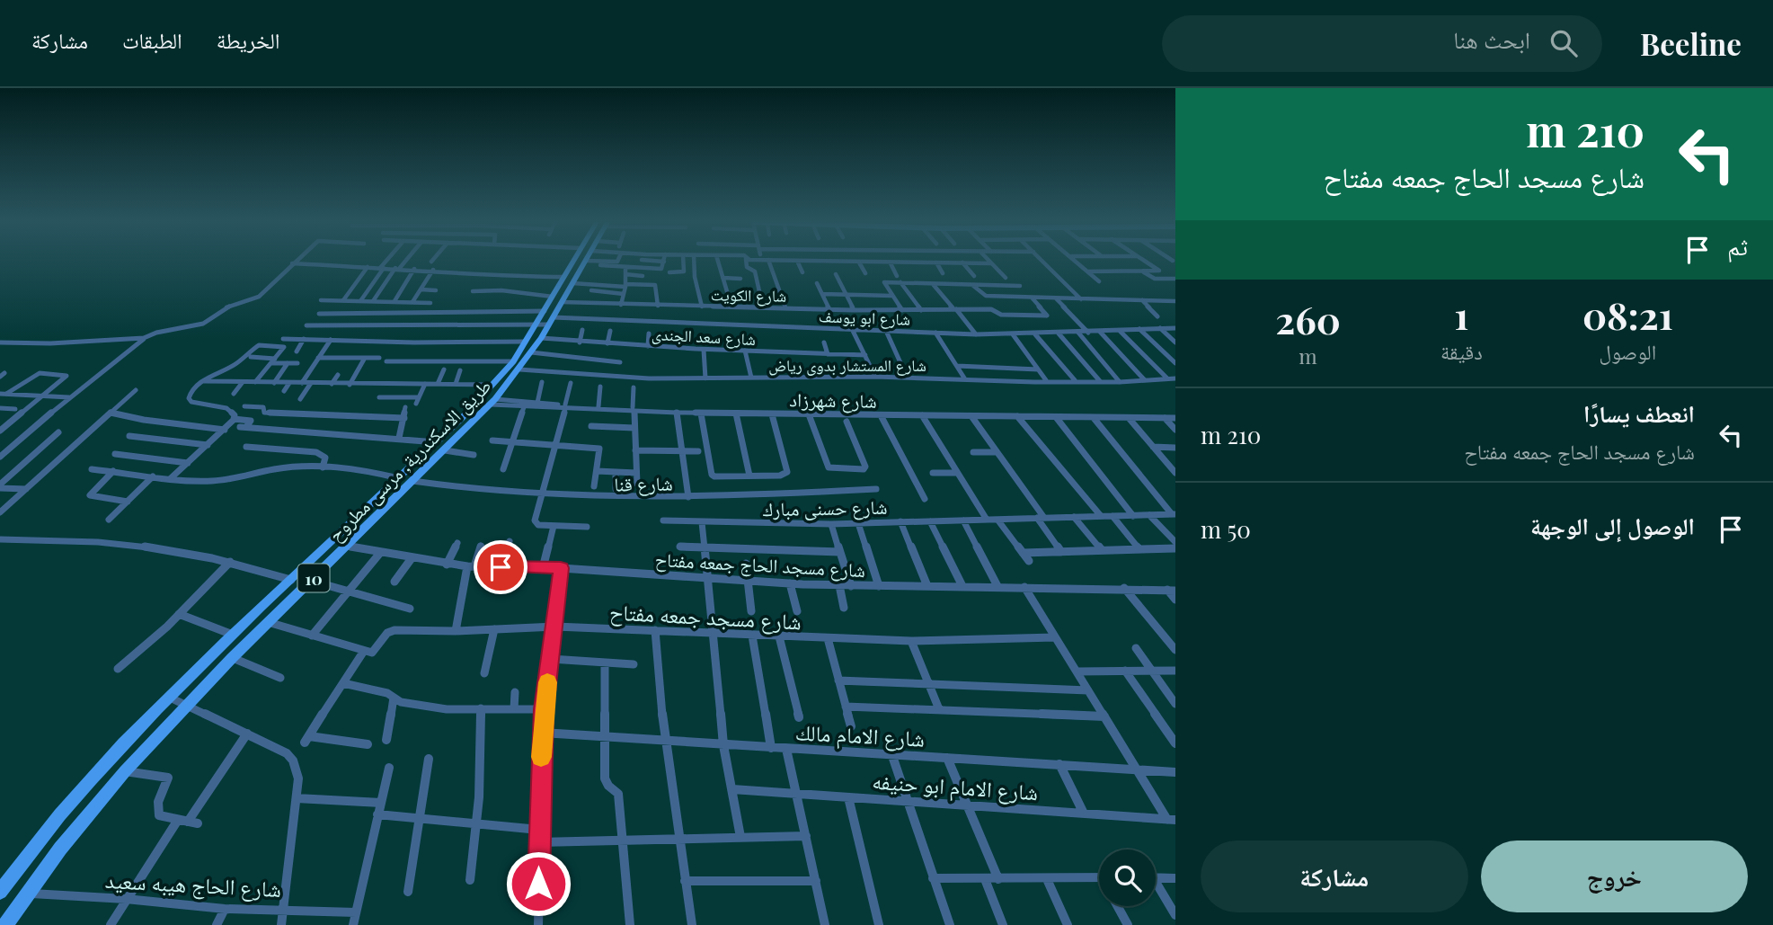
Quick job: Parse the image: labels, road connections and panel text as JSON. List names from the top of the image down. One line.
{"streets":{"main road":["طريق الاسكندرية, مرسى مطروح","10"],"street":["شارع الكويت","شارع ابو يوسف","شارع سعد الجندى","شارع المستشار بدوى رياض","شارع شهرزاد","شارع قنا","شارع حسنى مبارك","شارع مسجد الحاج جمعه مفتاح","شارع مسجد جمعه مفتاح","شارع الامام مالك","شارع الامام ابو حنيفه","شارع الحاج هيبه سعيد"]},"crossings":[["شارع الكويت","طريق الاسكندرية, مرسى مطروح"],["شارع ابو يوسف","طريق الاسكندرية, مرسى مطروح"],["شارع سعد الجندى","طريق الاسكندرية, مرسى مطروح"],["شارع المستشار بدوى رياض","طريق الاسكندرية, مرسى مطروح"],["شارع شهرزاد","طريق الاسكندرية, مرسى مطروح"],["طريق الاسكندرية, مرسى مطروح","شارع قنا"],["طريق الاسكندرية, مرسى مطروح","شارع مسجد الحاج جمعه مفتاح"],["طريق الاسكندرية, مرسى مطروح","شارع الحاج هيبه سعيد"]],"page":{"header":"Beeline","search":"ابحث هنا","nav":["الخريطة","الطبقات","مشاركة"],"turn":["210 m","شارع مسجد الحاج جمعه مفتاح"],"then":"ثم","eta":["08:21","الوصول","1","دقيقة","260","m"],"list":[{"name":"انعطف يسارًا","note":"شارع مسجد الحاج جمعه مفتاح","value":"210 m"},{"name":"الوصول إلى الوجهة","value":"50 m"}],"buttons":["خروج","مشاركة"]}}
